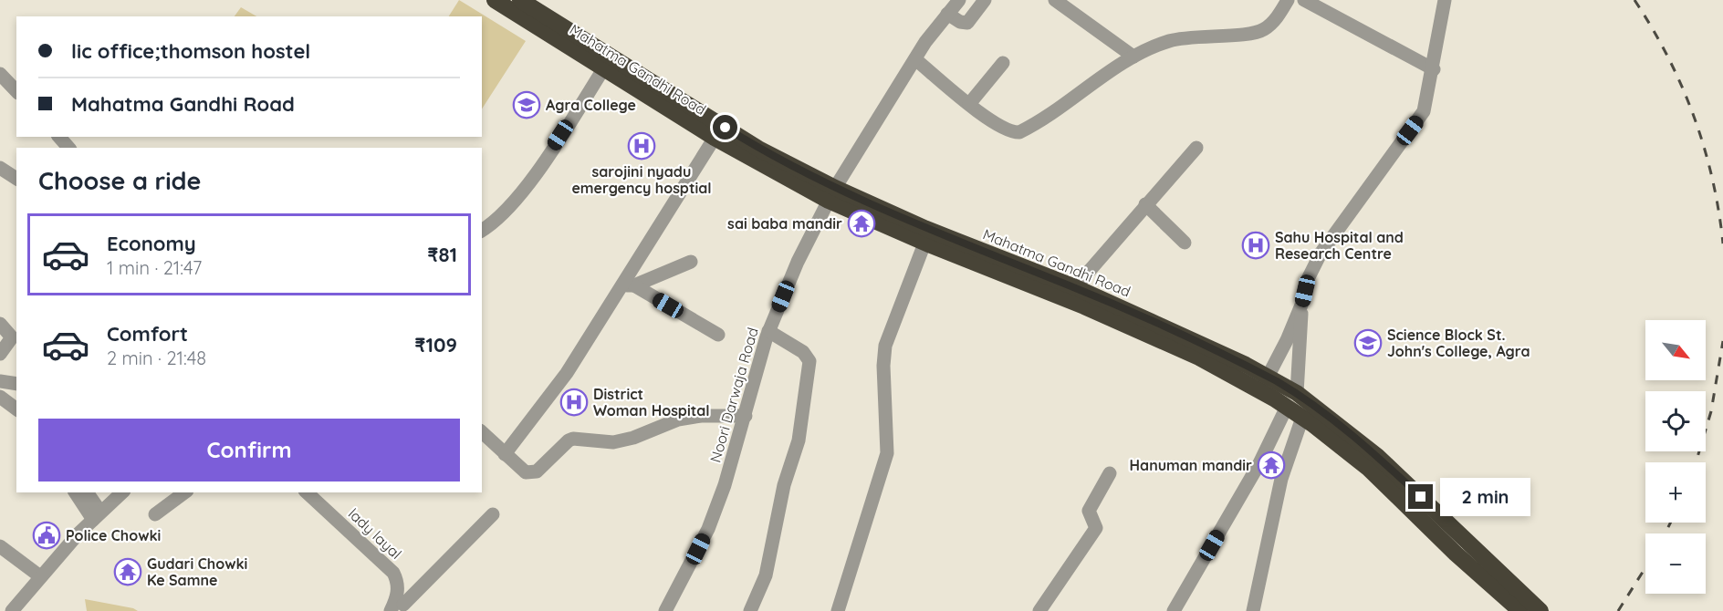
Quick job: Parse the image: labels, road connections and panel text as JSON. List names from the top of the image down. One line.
{"streets":{"highway":["Mahatma Gandhi Road"],"street":["Noori Darwaja Road","lady layal"]},"crossings":[["Mahatma Gandhi Road","Noori Darwaja Road"]],"places":{"school or university":["Agra College","Science Block St. John's College, Agra"],"hospital":["sarojini nyadu emergency hosptial","Sahu Hospital and Research Centre","District Woman Hospital"],"temple":["sai baba mandir","Hanuman mandir","Gudari Chowki Ke Samne"],"public building":["Police Chowki"]},"north":"bottom right","page":{"banner":["lic office;thomson hostel","Mahatma Gandhi Road"],"heading":"Choose a ride","list":[{"name":"Economy","note":"1 min · 21:47","value":"₹81"},{"name":"Comfort","note":"2 min · 21:48","value":"₹109"}],"map_buttons":["+","−"],"buttons":"Confirm","bubble":"2 min"}}
